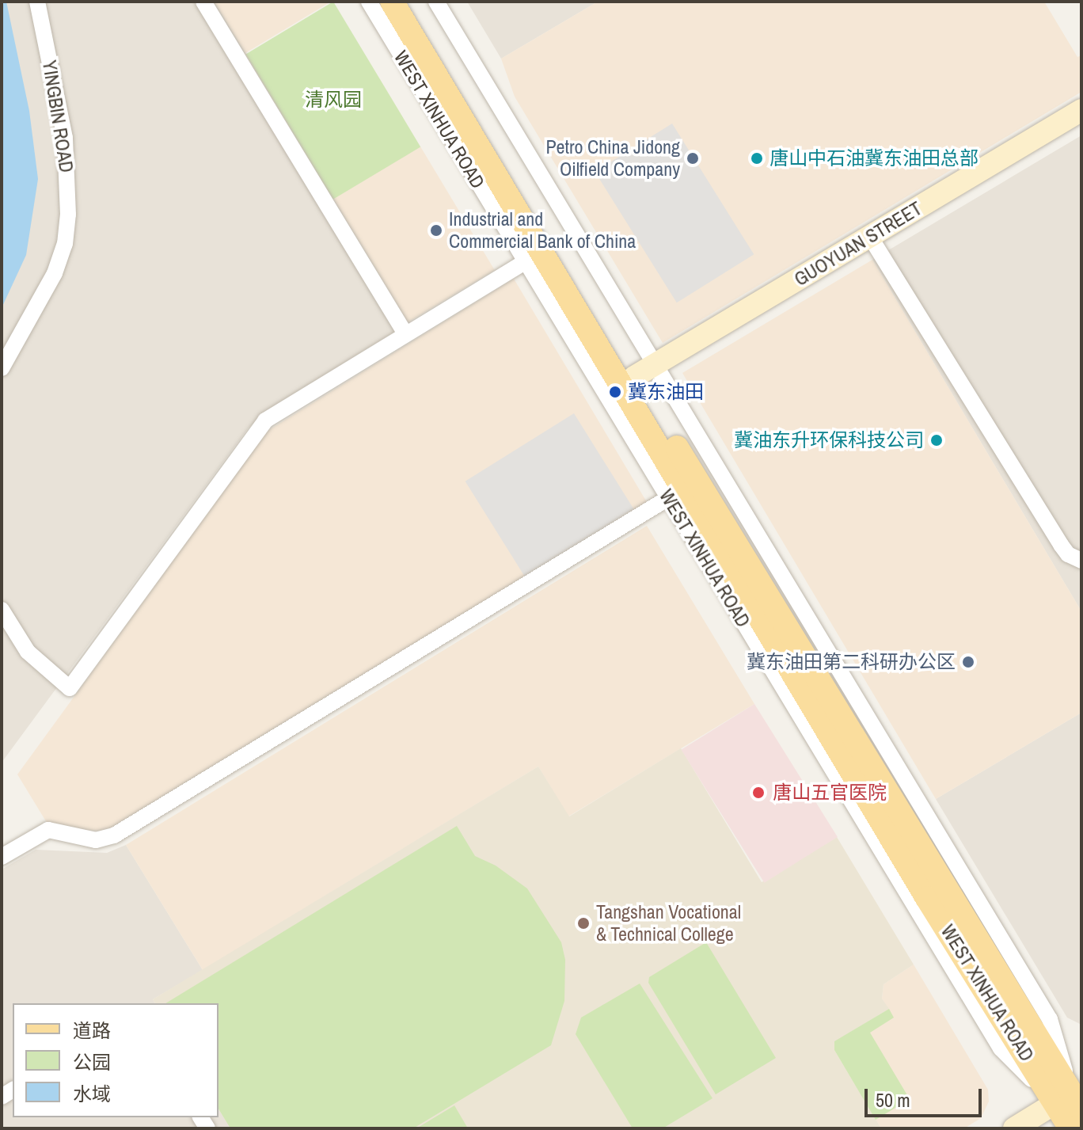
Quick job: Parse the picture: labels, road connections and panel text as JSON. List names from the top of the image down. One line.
{"streets":{"main road":["WEST XINHUA ROAD"],"street":["YINGBIN ROAD","GUOYUAN STREET"]},"crossings":[["WEST XINHUA ROAD","GUOYUAN STREET"]],"parks":["清风园"],"places":["Petro China Jidong Oilfield Company","唐山中石油冀东油田总部","Industrial and Commercial Bank of China","冀东油田","冀油东升环保科技公司","冀东油田第二科研办公区","唐山五官医院","Tangshan Vocational & Technical College"],"legend":["道路","公园","水域"],"scale_bar":"50 m"}
